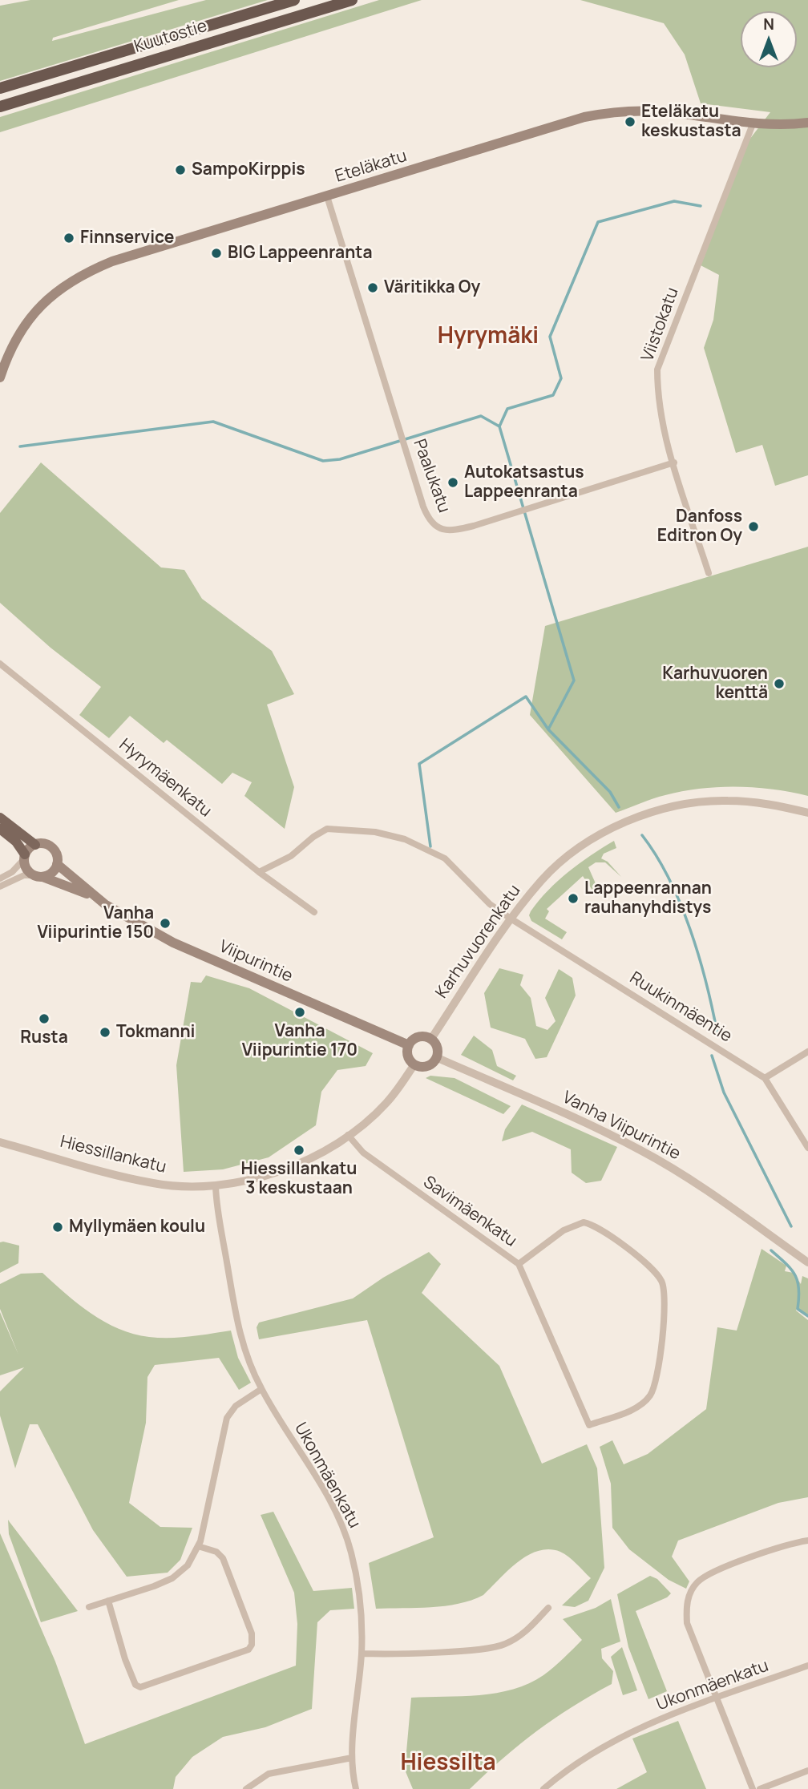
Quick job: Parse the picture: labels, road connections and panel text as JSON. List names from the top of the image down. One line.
{"streets":{"highway":["Kuutostie"],"main road":["Eteläkatu","Viipurintie"],"street":["Viistokatu","Paalukatu","Hyrymäenkatu","Karhuvuorenkatu","Ruukinmäentie","Vanha Viipurintie","Hiessillankatu","Savimäenkatu","Ukonmäenkatu"]},"crossings":[["Eteläkatu","Viistokatu"],["Eteläkatu","Paalukatu"],["Viistokatu","Paalukatu"],["Hyrymäenkatu","Ruukinmäentie"],["Karhuvuorenkatu","Viipurintie"],["Karhuvuorenkatu","Ruukinmäentie"],["Karhuvuorenkatu","Vanha Viipurintie"],["Karhuvuorenkatu","Hiessillankatu"],["Viipurintie","Vanha Viipurintie"],["Viipurintie","Hiessillankatu"],["Vanha Viipurintie","Hiessillankatu"],["Hiessillankatu","Savimäenkatu"],["Hiessillankatu","Ukonmäenkatu"]],"districts":["Hyrymäki","Hiessilta"],"places":["Eteläkatu keskustasta","SampoKirppis","Finnservice","BIG Lappeenranta","Väritikka Oy","Autokatsastus Lappeenranta","Danfoss Editron Oy","Karhuvuoren kenttä","Lappeenrannan rauhanyhdistys","Vanha Viipurintie 150","Vanha Viipurintie 170","Rusta","Tokmanni","Hiessillankatu 3 keskustaan","Myllymäen koulu"],"north":"top"}
